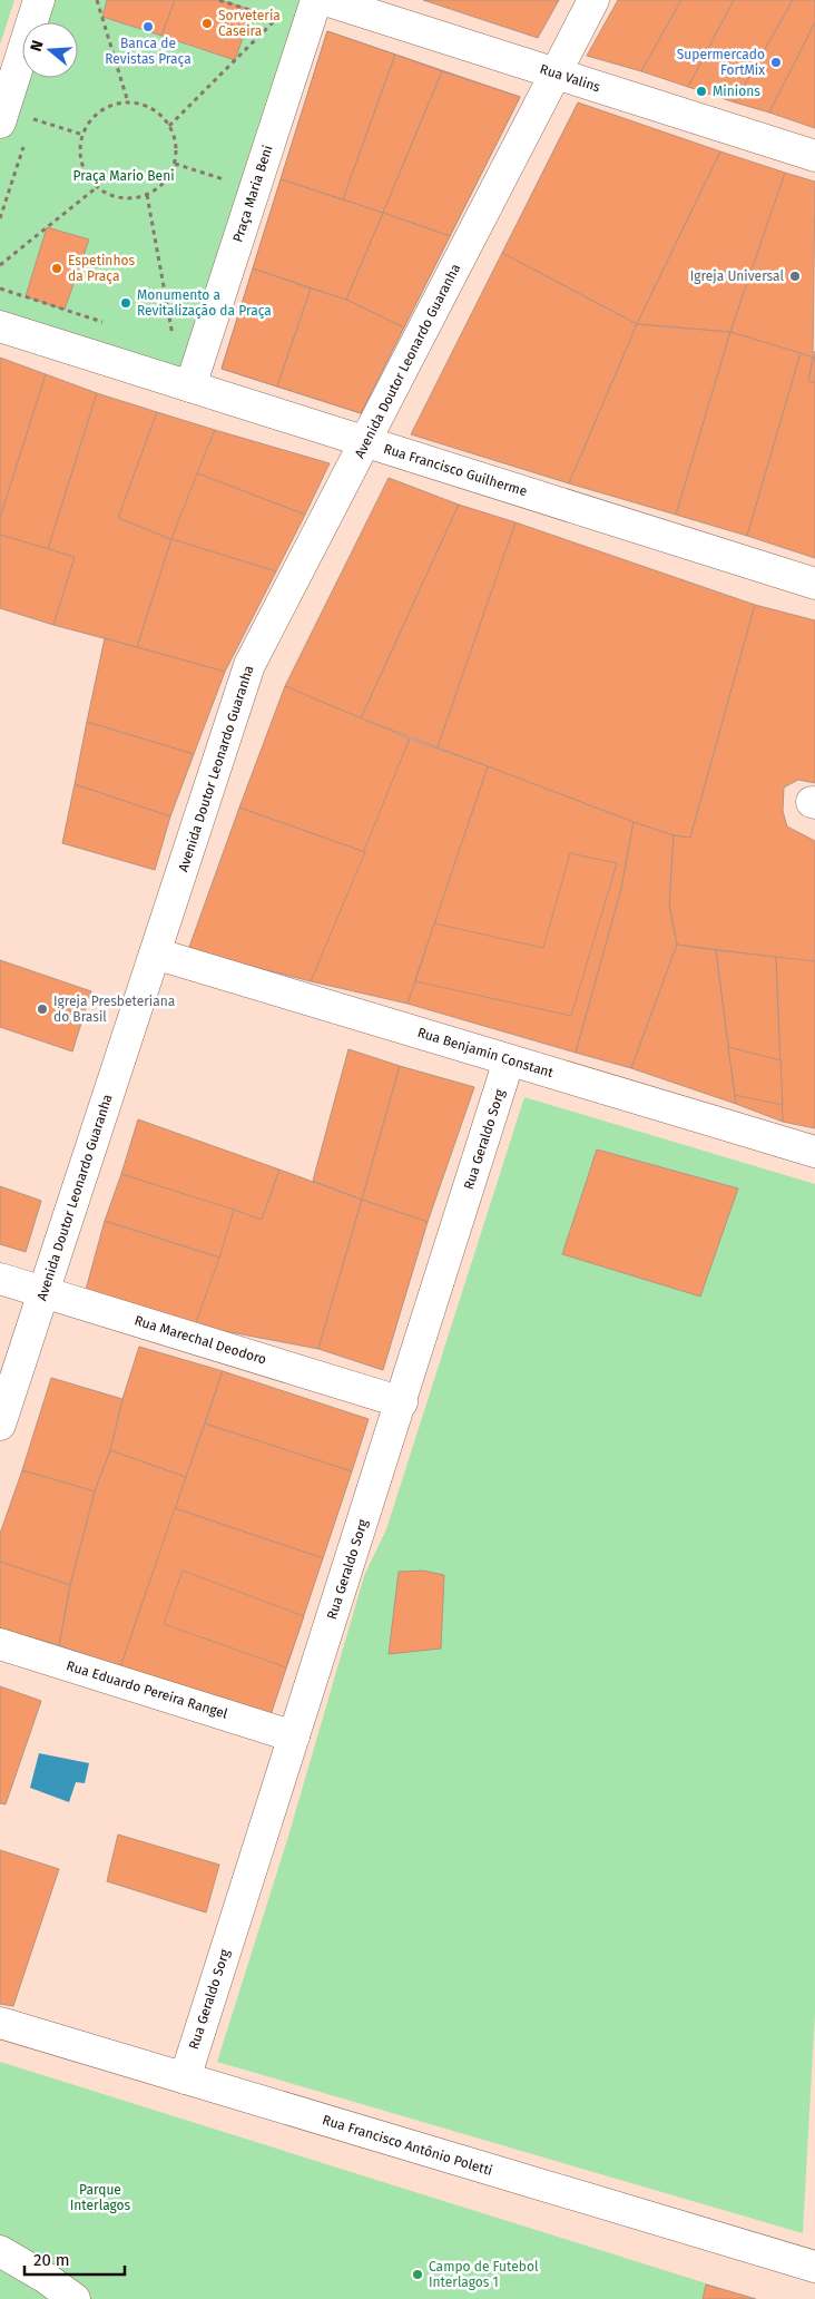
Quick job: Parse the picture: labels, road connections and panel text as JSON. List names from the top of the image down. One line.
{"streets":{"street":["Rua Valins","Praça Maria Beni","Avenida Doutor Leonardo Guaranha","Rua Francisco Guilherme","Rua Benjamin Constant","Rua Geraldo Sorg","Rua Marechal Deodoro","Rua Eduardo Pereira Rangel","Rua Francisco Antônio Poletti"]},"crossings":[["Rua Valins","Avenida Doutor Leonardo Guaranha"],["Praça Maria Beni","Rua Francisco Guilherme"],["Avenida Doutor Leonardo Guaranha","Rua Francisco Guilherme"],["Avenida Doutor Leonardo Guaranha","Rua Benjamin Constant"],["Avenida Doutor Leonardo Guaranha","Rua Marechal Deodoro"],["Rua Benjamin Constant","Rua Geraldo Sorg"],["Rua Geraldo Sorg","Rua Marechal Deodoro"],["Rua Geraldo Sorg","Rua Eduardo Pereira Rangel"],["Rua Geraldo Sorg","Rua Francisco Antônio Poletti"]],"parks":["Praça Mario Beni","Parque Interlagos"],"places":["Sorveteria Caseira","Banca de Revistas Praça","Supermercado FortMix","Minions","Espetinhos da Praça","Igreja Universal","Monumento a Revitalização da Praça","Igreja Presbeteriana do Brasil","Campo de Futebol Interlagos 1"],"scale_bar":"20 m","north":"left"}
